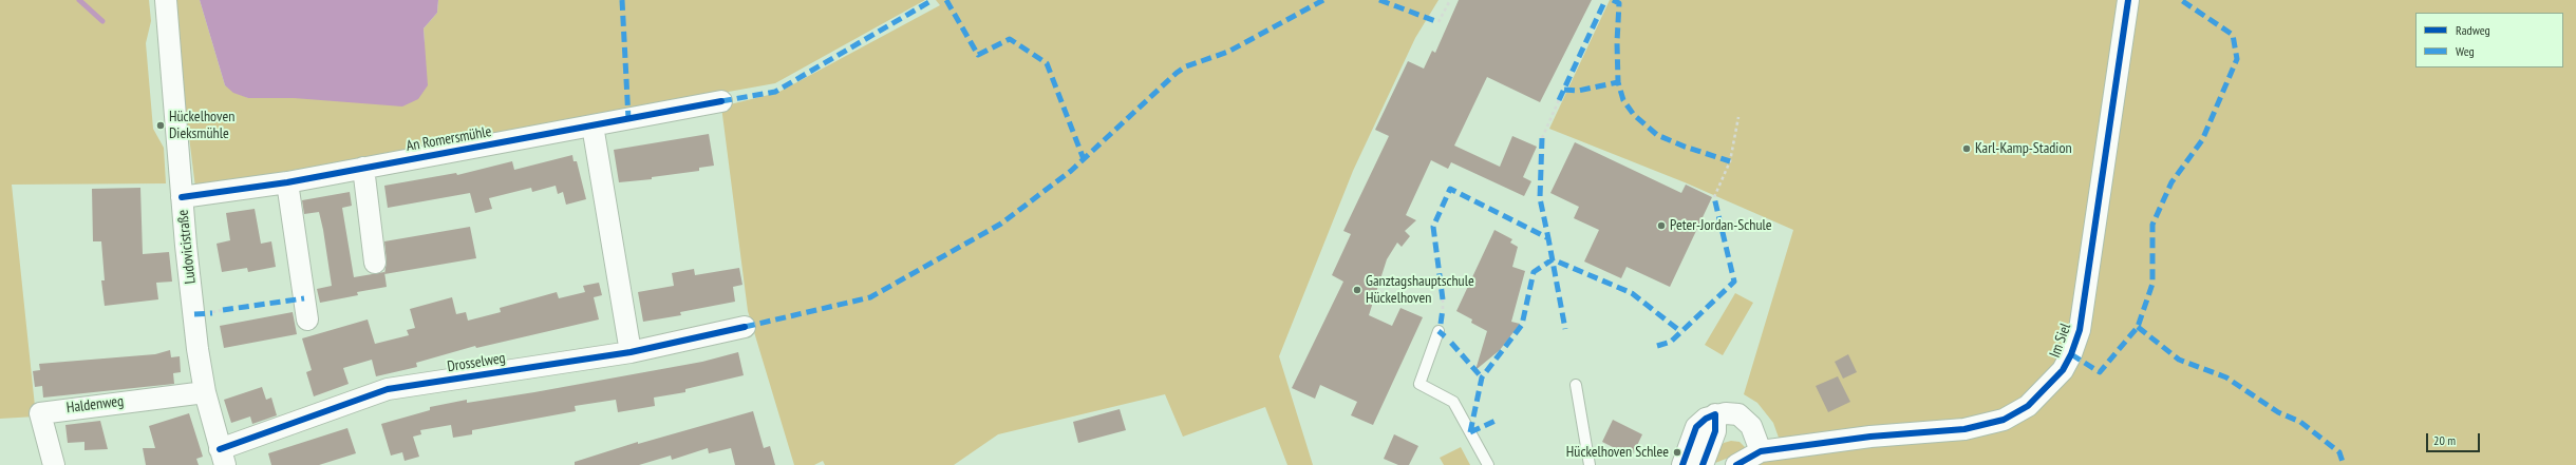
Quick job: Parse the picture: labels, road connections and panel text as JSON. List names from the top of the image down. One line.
{"streets":{"street":["An Romersmühle","Ludovicistraße","Im Siel","Drosselweg","Haldenweg"]},"crossings":[["An Romersmühle","Ludovicistraße"],["Ludovicistraße","Drosselweg"],["Ludovicistraße","Haldenweg"]],"places":["Hückelhoven Dieksmühle","Karl-Kamp-Stadion","Peter-Jordan-Schule","Ganztagshauptschule Hückelhoven","Hückelhoven Schlee"],"legend":["Radweg","Weg"],"scale_bar":"20 m"}
